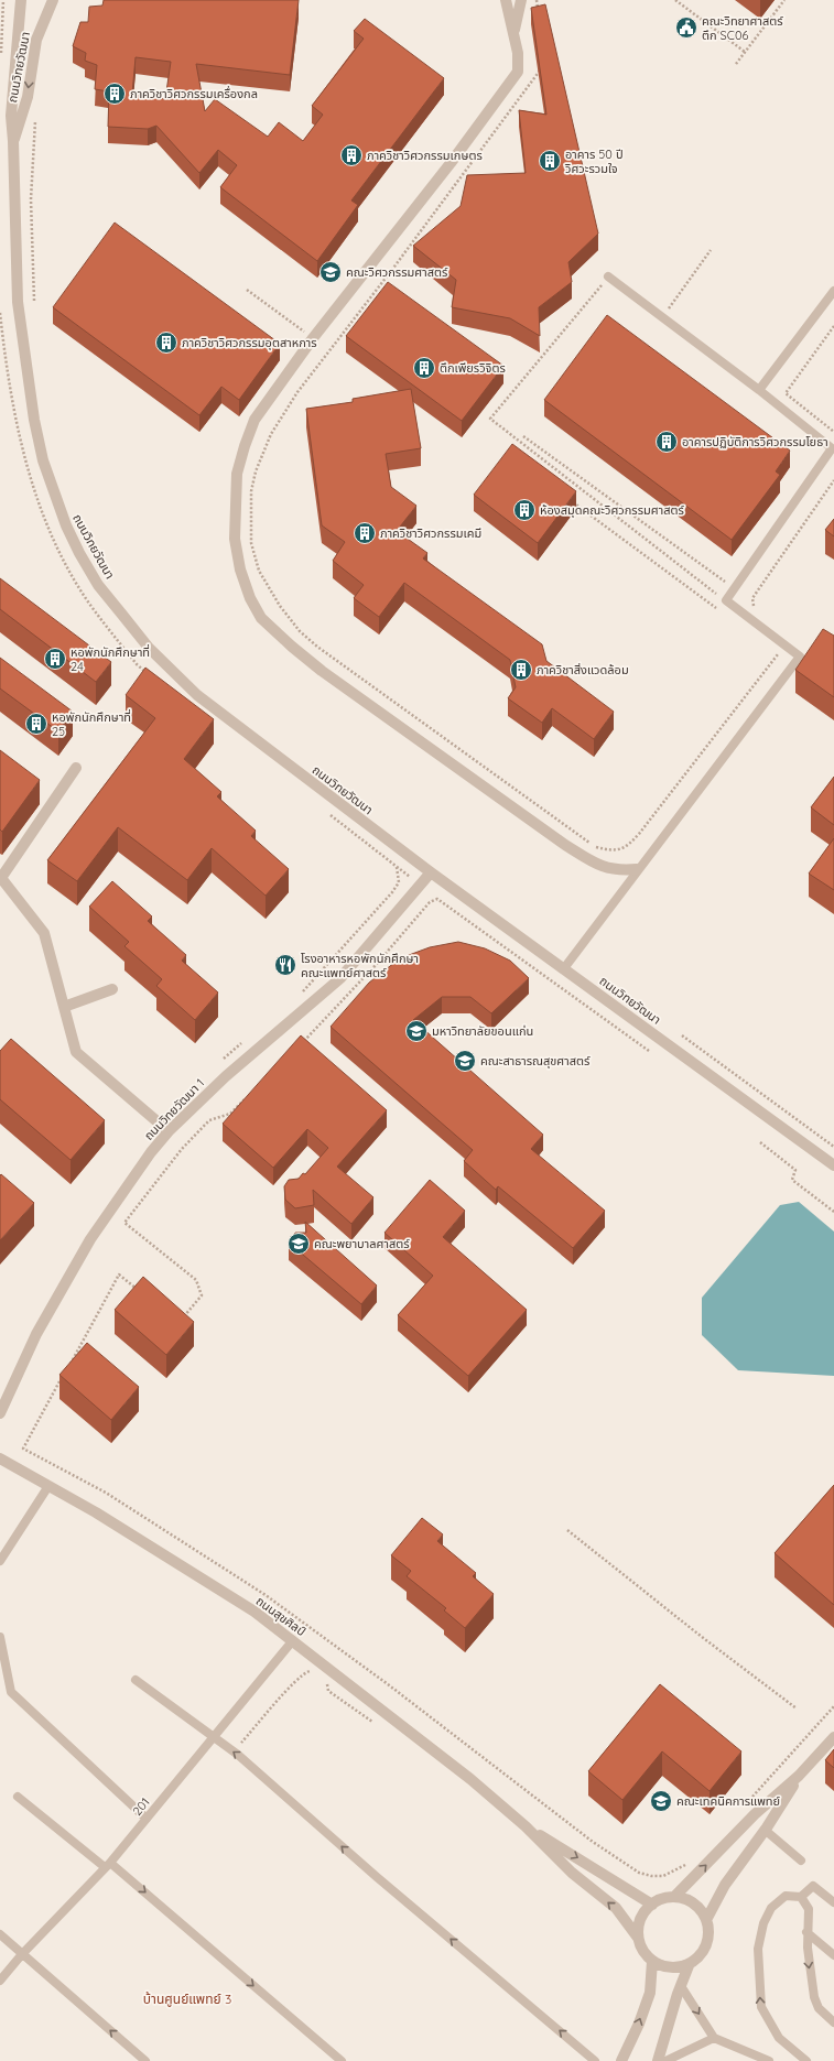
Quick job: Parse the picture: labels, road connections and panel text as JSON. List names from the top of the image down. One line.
{"streets":{"street":["ถนนวิทยวัฒนา","ถนนวิทยวัฒนา 1","ถนนสุขศิลป์"],"lane":["201"]},"crossings":[["ถนนวิทยวัฒนา","ถนนวิทยวัฒนา 1"],["ถนนสุขศิลป์","201"]],"districts":["บ้านศูนย์แพทย์ 3"],"places":{"public building":["คณะวิทยาศาสตร์ ตึก SC06"],"building":["ภาควิชาวิศวกรรมเครื่องกล","ภาควิชาวิศวกรรมเกษตร","อาคาร 50 ปี วิศวะรวมใจ","ภาควิชาวิศวกรรมอุตสาหการ","ตึกเพียรวิจิตร","อาคารปฏิบัติการวิศวกรรมโยธา","ห้องสมุดคณะวิศวกรรมศาสตร์","ภาควิชาวิศวกรรมเคมี","หอพักนักศึกษาที่ 24","ภาควิชาสิ่งแวดล้อม","หอพักนักศึกษาที่ 25"],"school or university":["คณะวิศวกรรมศาสตร์","มหาวิทยาลัยขอนแก่น","คณะสาธารณสุขศาสตร์","คณะพยาบาลศาสตร์","คณะเทคนิคการแพทย์"],"restaurant":["โรงอาหารหอพักนักศึกษา คณะแพทย์ศาสตร์"]}}
